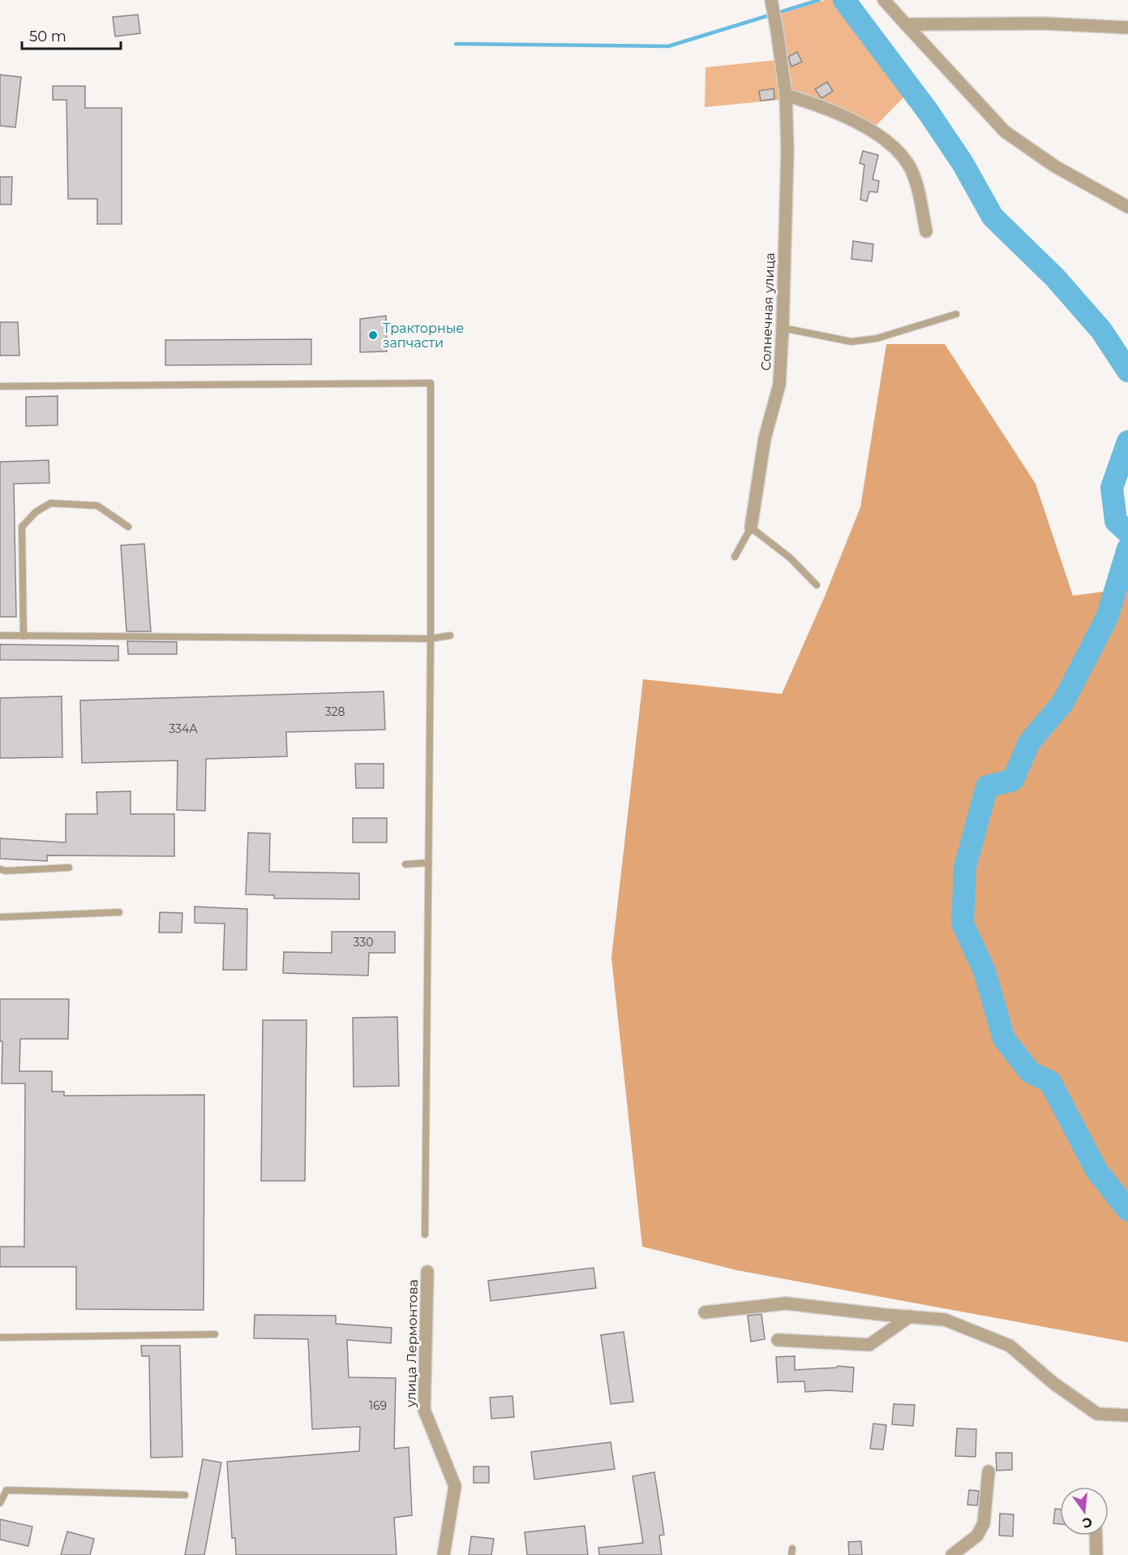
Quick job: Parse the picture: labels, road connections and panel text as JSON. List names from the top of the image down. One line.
{"streets":{"street":["Солнечная улица","улица Лермонтова"]},"places":["Тракторные запчасти"],"house_numbers":["328","334А","330","169"],"scale_bar":"50 m","north":"bottom"}
